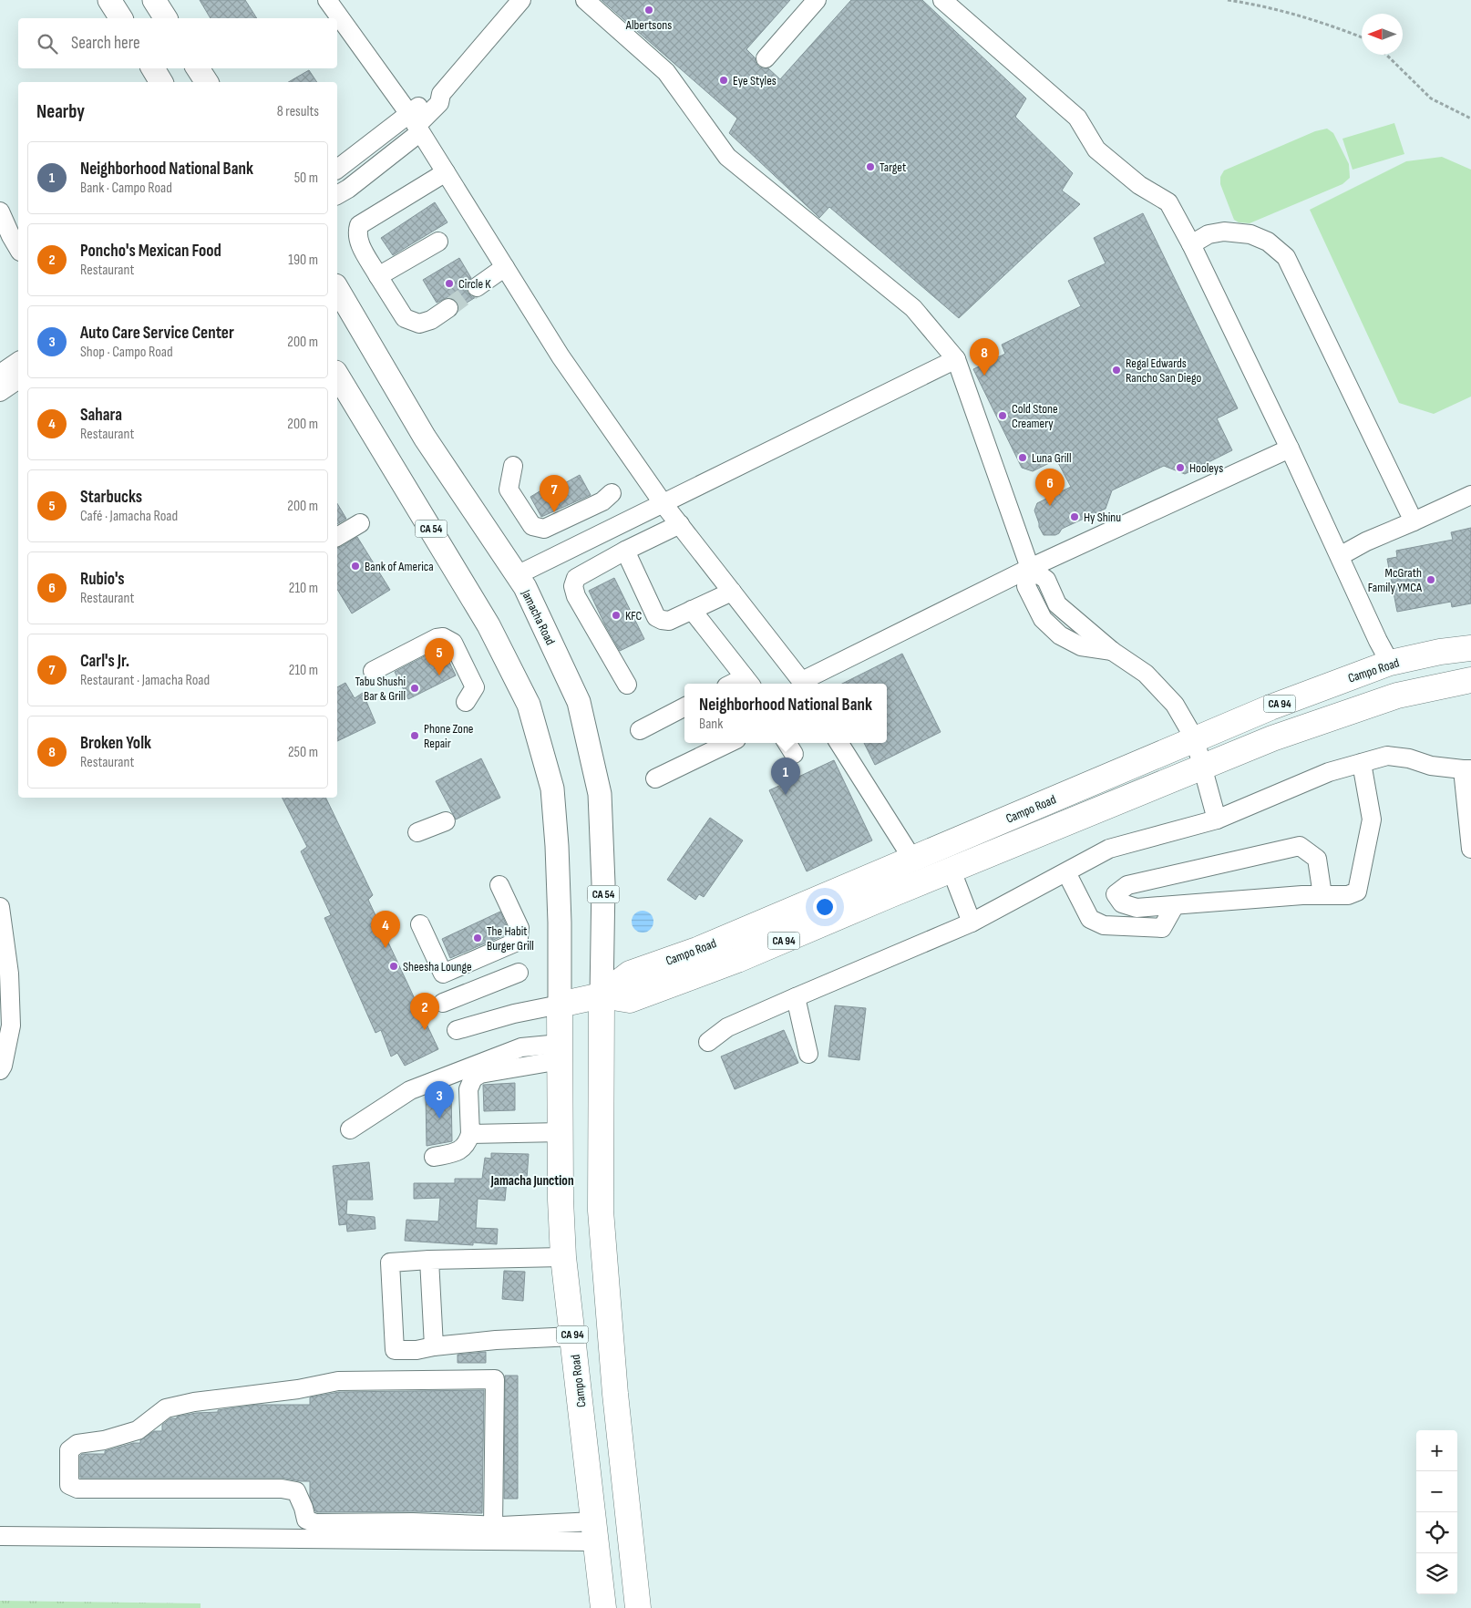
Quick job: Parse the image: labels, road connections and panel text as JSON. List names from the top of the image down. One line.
{"streets":{"highway":["Campo Road","CA 94"],"main road":["CA 54","Jamacha Road"]},"crossings":[["CA 54","Campo Road"],["Jamacha Road","Campo Road"]],"districts":["Jamacha Junction"],"places":["Albertsons","Eye Styles","Target","Circle K","Regal Edwards Rancho San Diego","Cold Stone Creamery","Luna Grill","Hooleys","Hy Shinu","Bank of America","McGrath Family YMCA","KFC","Tabu Shushi Bar & Grill","Phone Zone Repair","The Habit Burger Grill","Sheesha Lounge"],"north":"left","page":{"search":"Search here","heading":["Nearby","8 results"],"list":[{"mark":"1","name":"Neighborhood National Bank","note":"Bank · Campo Road","value":"50 m"},{"mark":"2","name":"Poncho's Mexican Food","note":"Restaurant","value":"190 m"},{"mark":"3","name":"Auto Care Service Center","note":"Shop · Campo Road","value":"200 m"},{"mark":"4","name":"Sahara","note":"Restaurant","value":"200 m"},{"mark":"5","name":"Starbucks","note":"Café · Jamacha Road","value":"200 m"},{"mark":"6","name":"Rubio's","note":"Restaurant","value":"210 m"},{"mark":"7","name":"Carl's Jr.","note":"Restaurant · Jamacha Road","value":"210 m"},{"mark":"8","name":"Broken Yolk","note":"Restaurant","value":"250 m"}],"pins":["8","6","7","5","1","4","2","3"],"popup":["Neighborhood National Bank","Bank"],"map_buttons":["+","−"]}}
